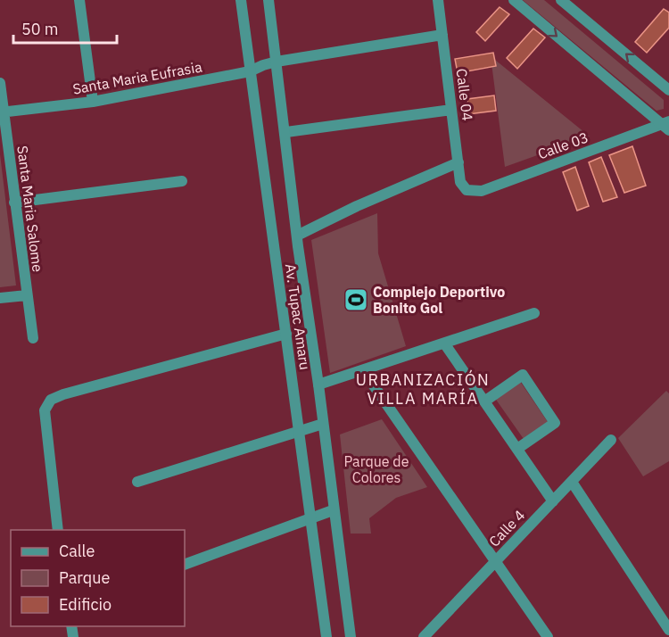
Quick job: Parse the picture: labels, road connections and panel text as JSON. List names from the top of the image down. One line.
{"streets":{"street":["Santa Maria Eufrasia","Calle 04","Calle 03","Santa Maria Salome","Av. Tupac Amaru","Calle 4"]},"crossings":[["Santa Maria Eufrasia","Calle 04"],["Santa Maria Eufrasia","Santa Maria Salome"],["Santa Maria Eufrasia","Av. Tupac Amaru"],["Calle 04","Calle 03"]],"districts":["URBANIZACIÓN VILLA MARÍA"],"parks":["Parque de Colores"],"places":{"sports":["Complejo Deportivo Bonito Gol"]},"legend":["Calle","Parque","Edificio"],"scale_bar":"50 m"}
